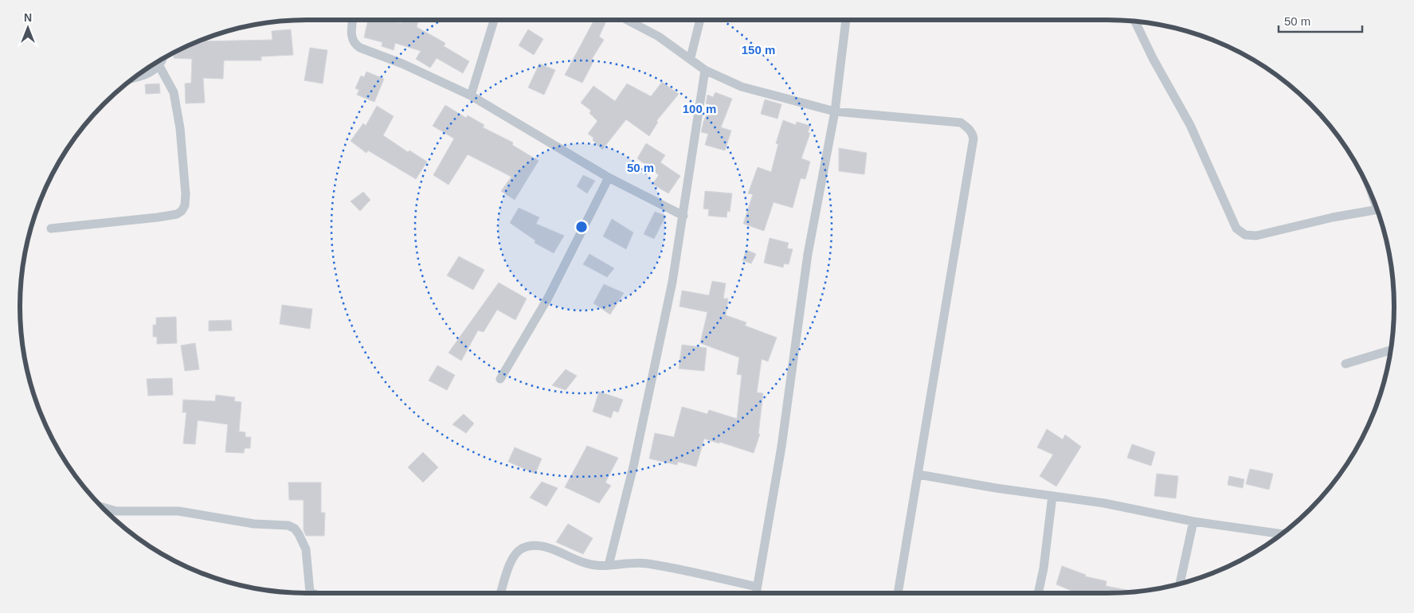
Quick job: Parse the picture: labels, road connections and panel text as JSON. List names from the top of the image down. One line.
{"scale_bar":"50 m","north":"top","rings":["150 m","100 m","50 m"]}
